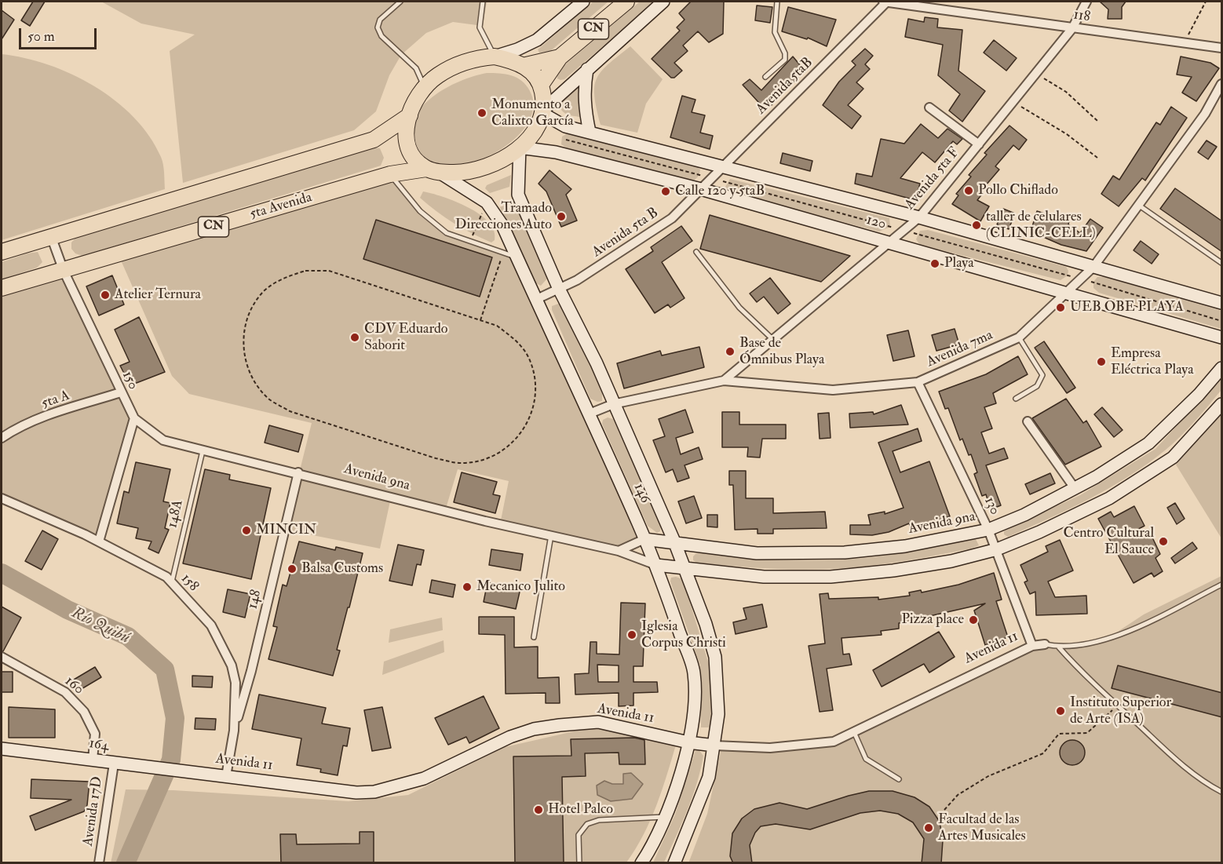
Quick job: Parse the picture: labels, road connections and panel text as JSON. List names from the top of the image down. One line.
{"streets":{"highway":["CN","5ta Avenida"],"main road":["120","Avenida 9na","146","Avenida 11","164"],"street":["118","Avenida 5taB","Avenida 5ta F","Avenida 5ta B","Avenida 7ma","150","5ta A","130","158","148","160","Avenida 17D"],"lane":["148A"]},"crossings":[["118","Avenida 5taB"],["118","Avenida 5ta F"],["CN","5ta Avenida"],["CN","120"],["CN","146"],["Avenida 5taB","120"],["Avenida 5taB","Avenida 5ta B"],["Avenida 5ta F","120"],["Avenida 5ta F","Avenida 7ma"],["5ta Avenida","120"],["5ta Avenida","150"],["5ta Avenida","146"],["120","Avenida 5ta B"],["120","Avenida 7ma"],["120","146"],["Avenida 5ta B","146"],["Avenida 7ma","146"],["Avenida 7ma","130"],["150","5ta A"],["150","Avenida 9na"],["Avenida 9na","146"],["Avenida 9na","130"],["Avenida 9na","148A"],["Avenida 9na","148"],["146","Avenida 11"],["130","Avenida 11"],["148A","158"],["158","148"],["158","Avenida 11"],["Avenida 11","164"],["160","164"],["164","Avenida 17D"]],"water":["Río Quibú"],"places":["Monumento a Calixto García","Pollo Chiflado","Calle 120 y 5taB","Tramado Direcciones Auto","taller de celulares (CLINIC-CELL)","Playa","Atelier Ternura","UEB OBE PLAYA","CDV Eduardo Saborit","Base de Ómnibus Playa","Empresa Eléctrica Playa","MINCIN","Centro Cultural El Sauce","Balsa Customs","Mecanico Julito","Pizza place","Iglesia Corpus Christi","Instituto Superior de Arte (ISA)","Hotel Palco","Facultad de las Artes Musicales"],"scale_bar":"50 m"}
